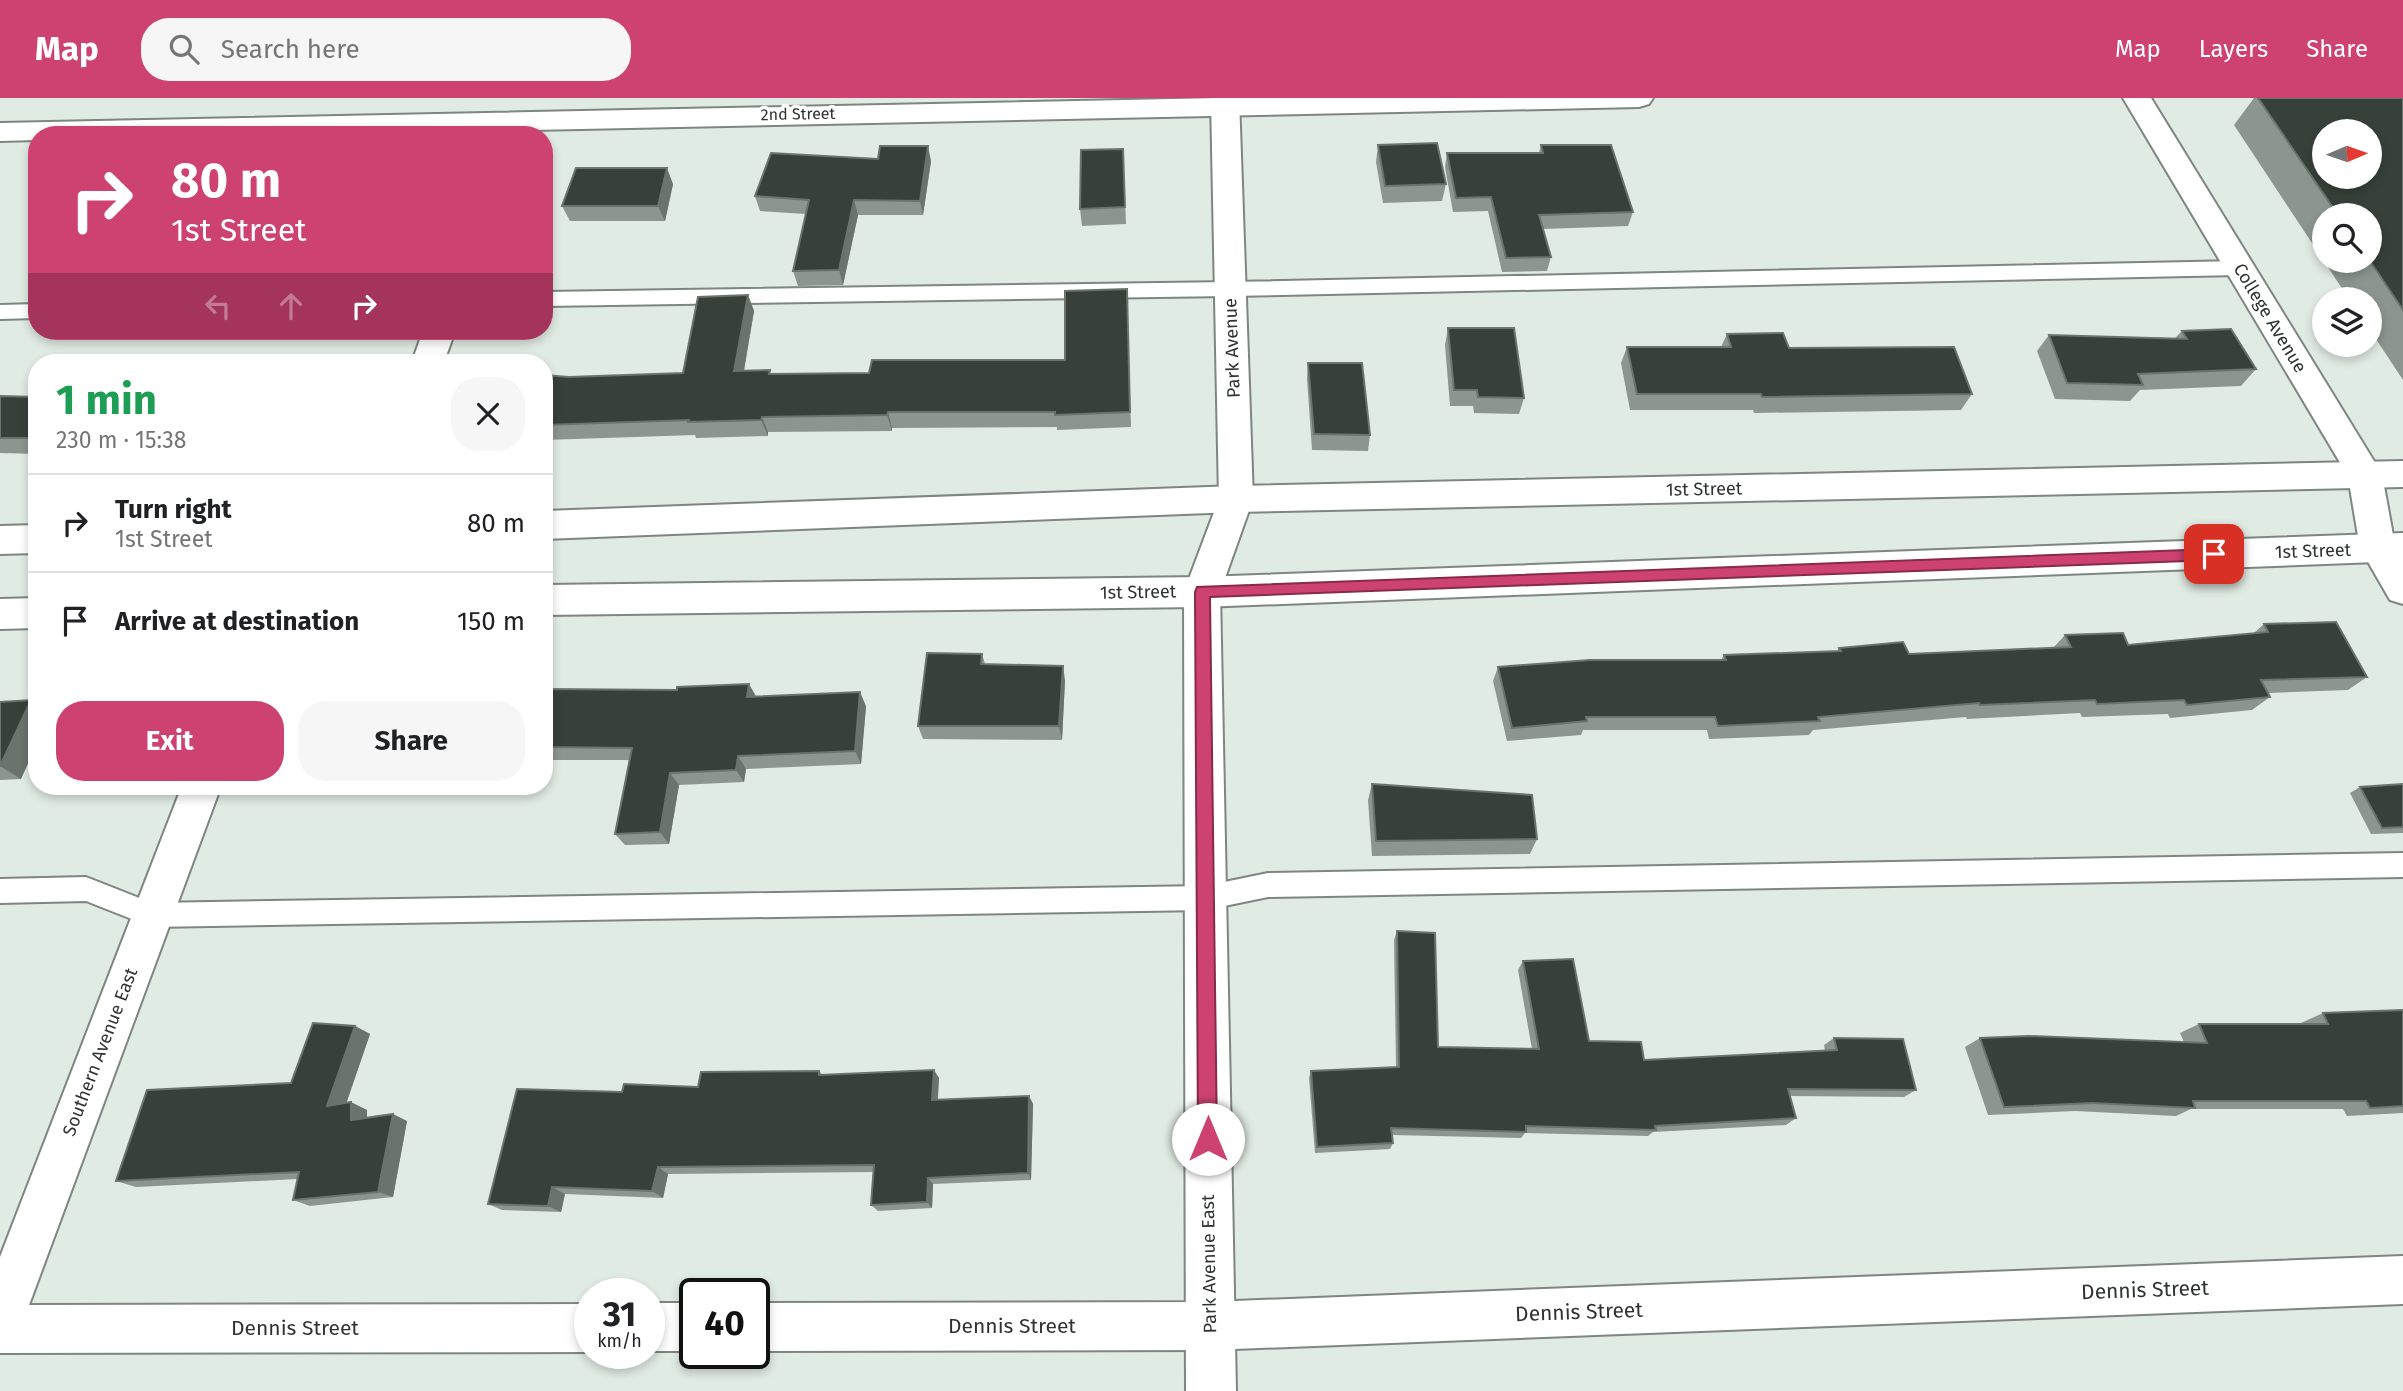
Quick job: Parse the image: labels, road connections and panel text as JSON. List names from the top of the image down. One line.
{"streets":{"street":["2nd Street","College Avenue","Park Avenue","1st Street","Southern Avenue East","Park Avenue East","Dennis Street"]},"crossings":[["2nd Street","Park Avenue"],["College Avenue","1st Street"],["Park Avenue","1st Street"],["Park Avenue","Park Avenue East"],["1st Street","Park Avenue East"],["Park Avenue East","Dennis Street"]],"north":"right","page":{"header":"Map","search":"Search here","nav":["Map","Layers","Share"],"turn":["80 m","1st Street"],"heading":["1 min","230 m · 15:38"],"list":[{"name":"Turn right","note":"1st Street","value":"80 m"},{"name":"Arrive at destination","value":"150 m"}],"buttons":["Exit","Share"],"speed":"31 km/h","limit":"40"}}
